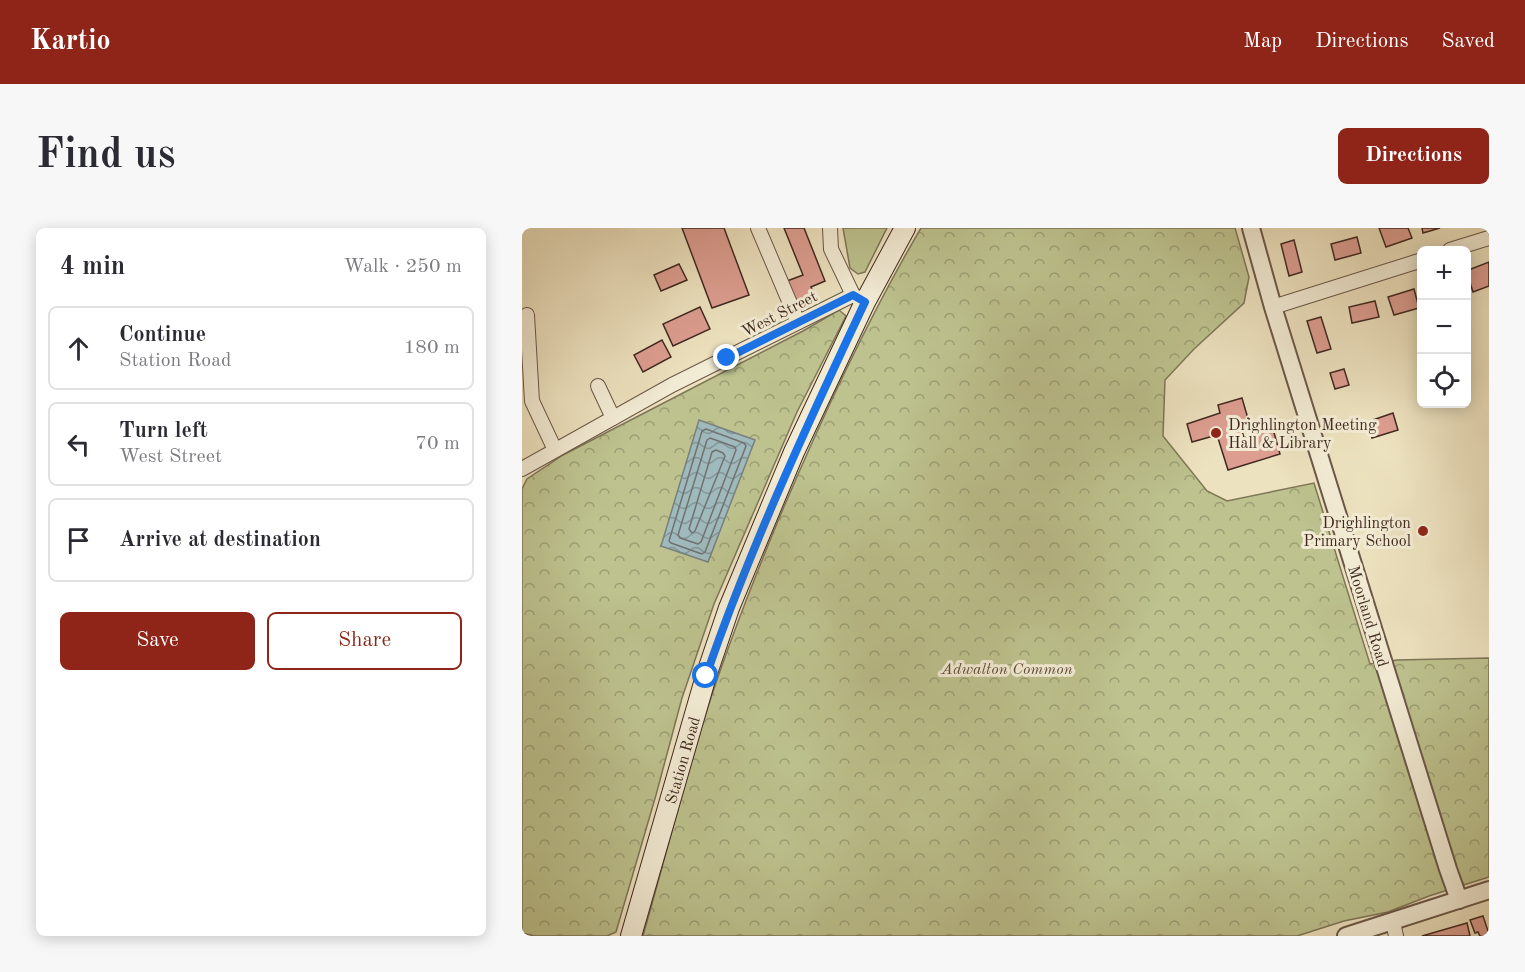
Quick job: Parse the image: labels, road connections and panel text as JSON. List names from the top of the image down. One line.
{"streets":{"main road":["Station Road"],"street":["West Street","Moorland Road"]},"crossings":[["West Street","Station Road"]],"parks":["Adwalton Common"],"places":["Drighlington Meeting Hall & Library","Drighlington Primary School"],"page":{"header":"Kartio","nav":["Map","Directions","Saved"],"buttons":["Directions",["Save","Share"]],"title":"Find us","heading":["4 min","Walk · 250 m"],"map_buttons":["+","−"],"list":[["Continue","Station Road","180 m"],["Turn left","West Street","70 m"],"Arrive at destination"]}}
